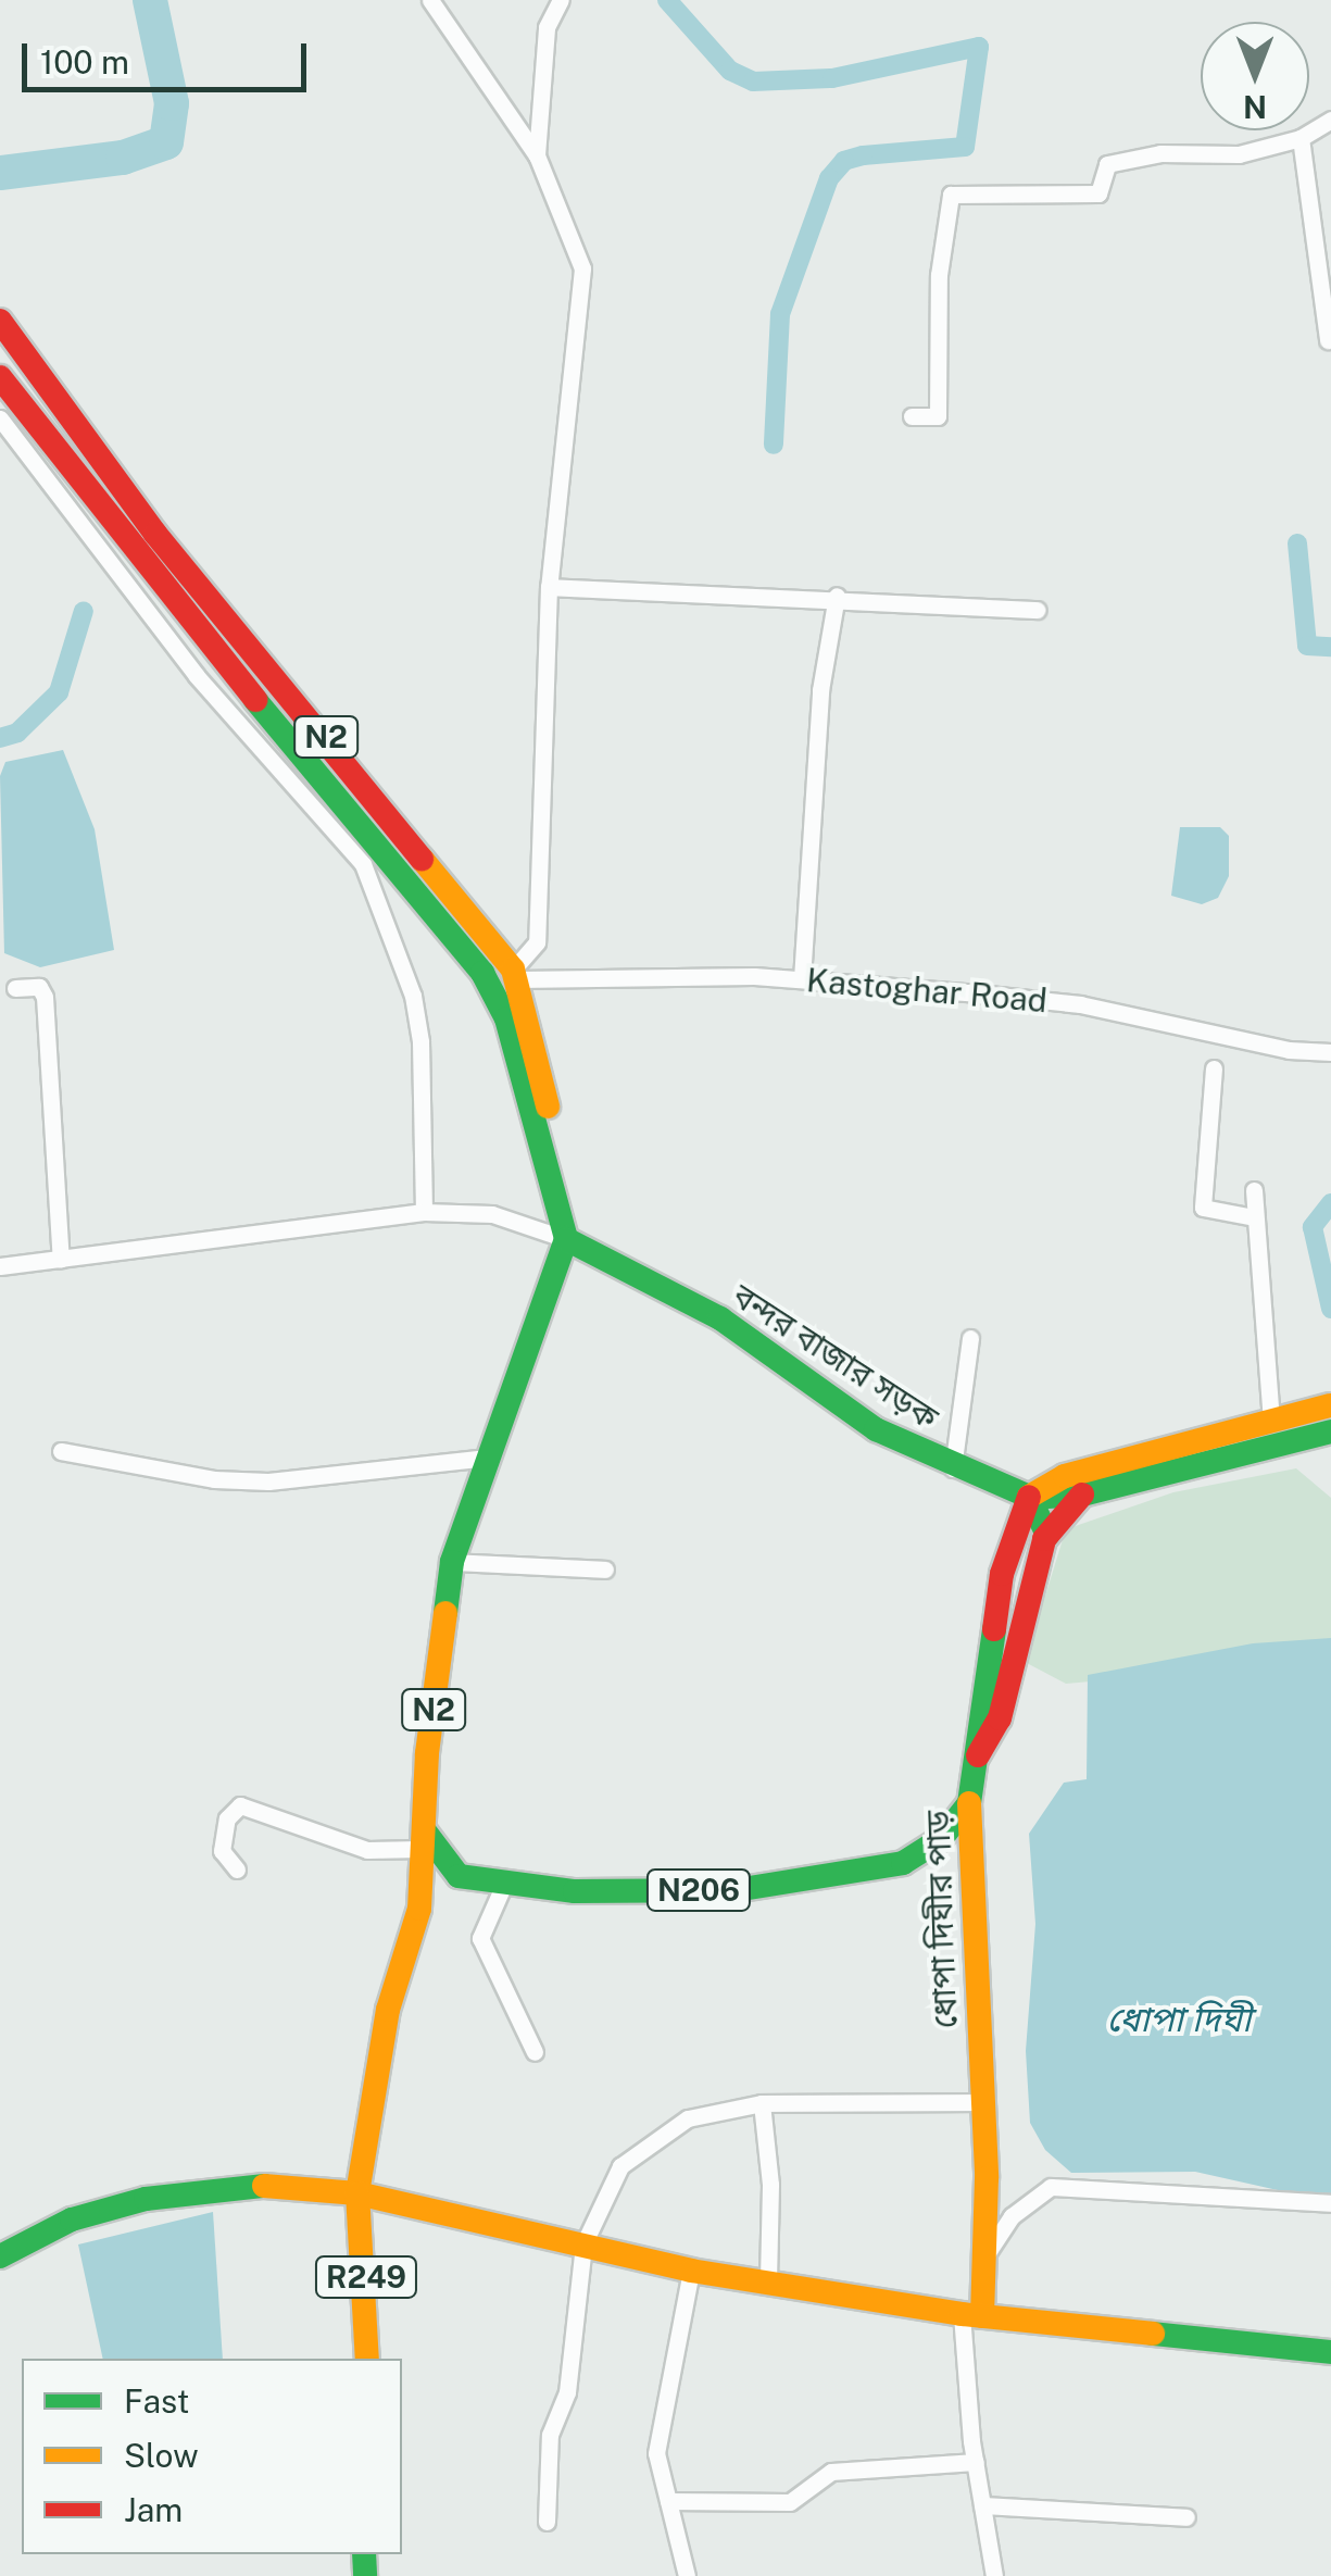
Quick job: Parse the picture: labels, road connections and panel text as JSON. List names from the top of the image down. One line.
{"streets":{"main road":["N2","বন্দর বাজার সড়ক","N206","ধোপা দিঘীর পাড়","R249"],"street":["Kastoghar Road"]},"crossings":[["N2","Kastoghar Road"],["N2","বন্দর বাজার সড়ক"],["N2","R249"],["বন্দর বাজার সড়ক","ধোপা দিঘীর পাড়"],["N206","ধোপা দিঘীর পাড়"]],"water":["ধোপা দিঘী"],"legend":["Fast","Slow","Jam"],"scale_bar":"100 m","north":"bottom"}
